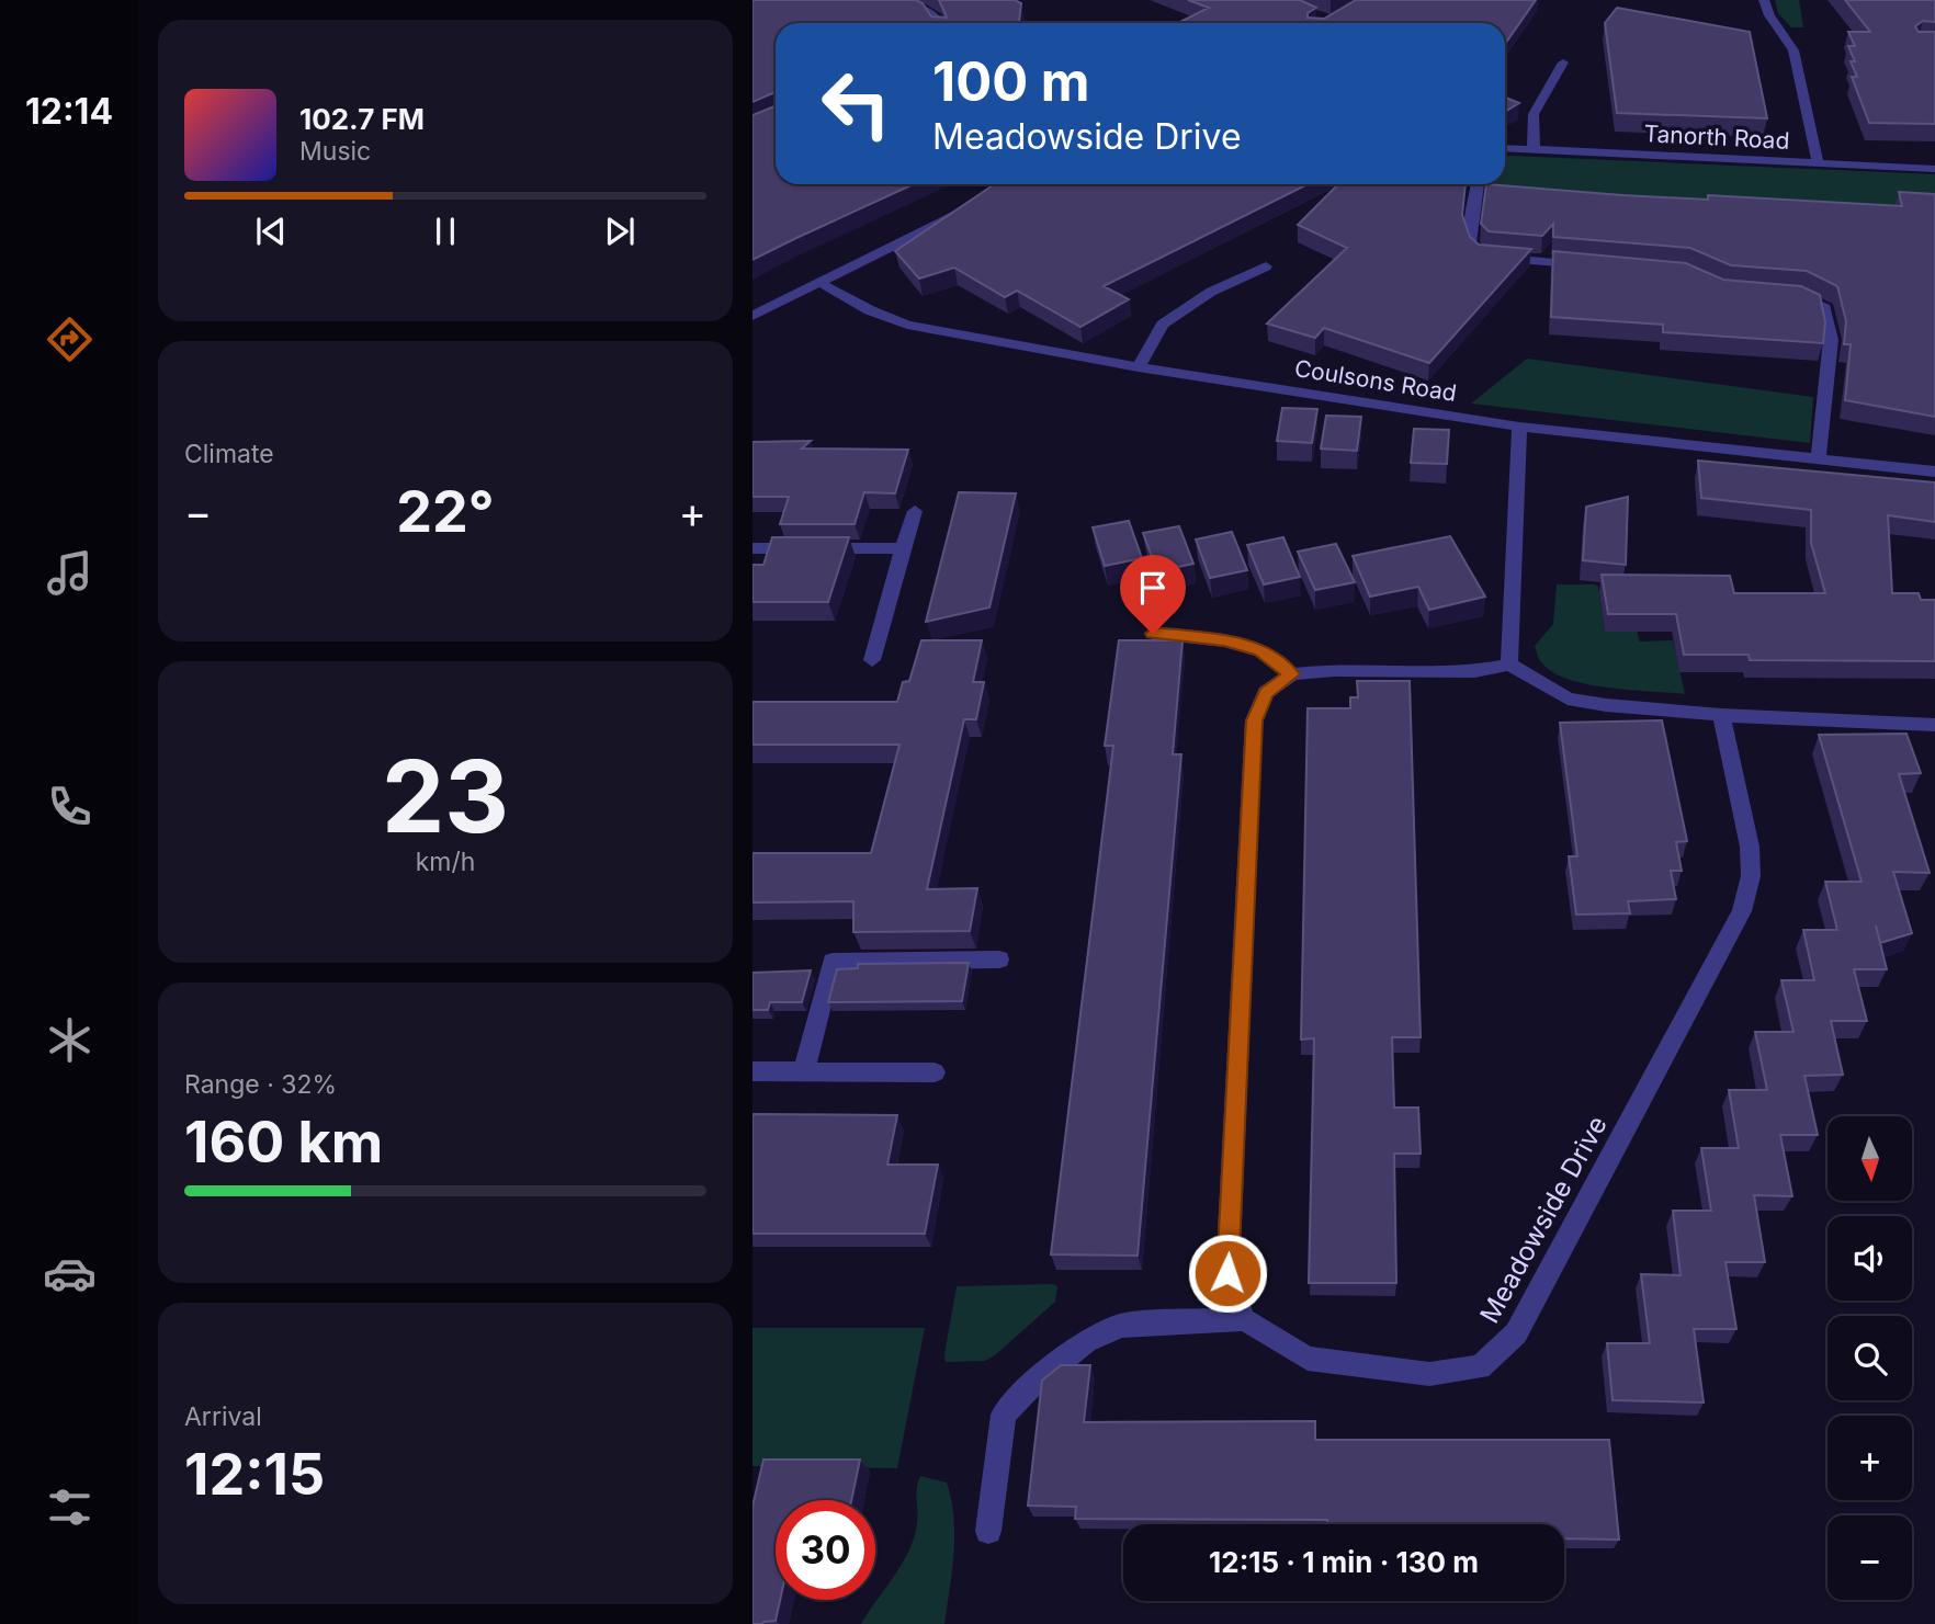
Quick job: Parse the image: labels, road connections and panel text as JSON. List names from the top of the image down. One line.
{"streets":{"street":["Tanorth Road","Coulsons Road","Meadowside Drive"]},"north":"bottom","page":{"tabs":"12:14","turn":["100 m","Meadowside Drive"],"song":["102.7 FM","Music"],"tile":["Climate",["23","km/h"],["Range · 32%","160 km"],["Arrival","12:15"]],"heat":["−","22°","+"],"map_buttons":["+","−"],"limit":"30","trip":"12:15 · 1 min · 130 m"}}
